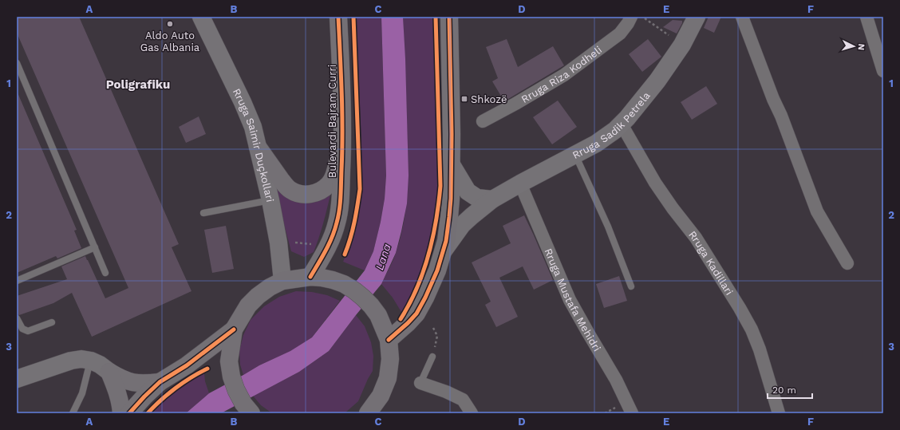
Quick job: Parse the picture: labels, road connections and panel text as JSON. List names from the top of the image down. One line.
{"streets":{"main road":["Bulevardi Bajram Curri","Rruga Sadik Petrela","Rruga Saimir Duçkollari"],"street":["Rruga Riza Kodheli","Rruga Kadillari","Rruga Mustafa Mehidri"]},"crossings":[["Rruga Sadik Petrela","Rruga Kadillari"],["Rruga Sadik Petrela","Rruga Mustafa Mehidri"]],"districts":["Poligrafiku"],"water":["Lana"],"places":{"other":["Aldo Auto Gas Albania"],"transit":["Shkozë"]},"scale_bar":"20 m","north":"right","grid":{"columns":["A","B","C","D","E","F"],"rows":["1","2","3"]}}
